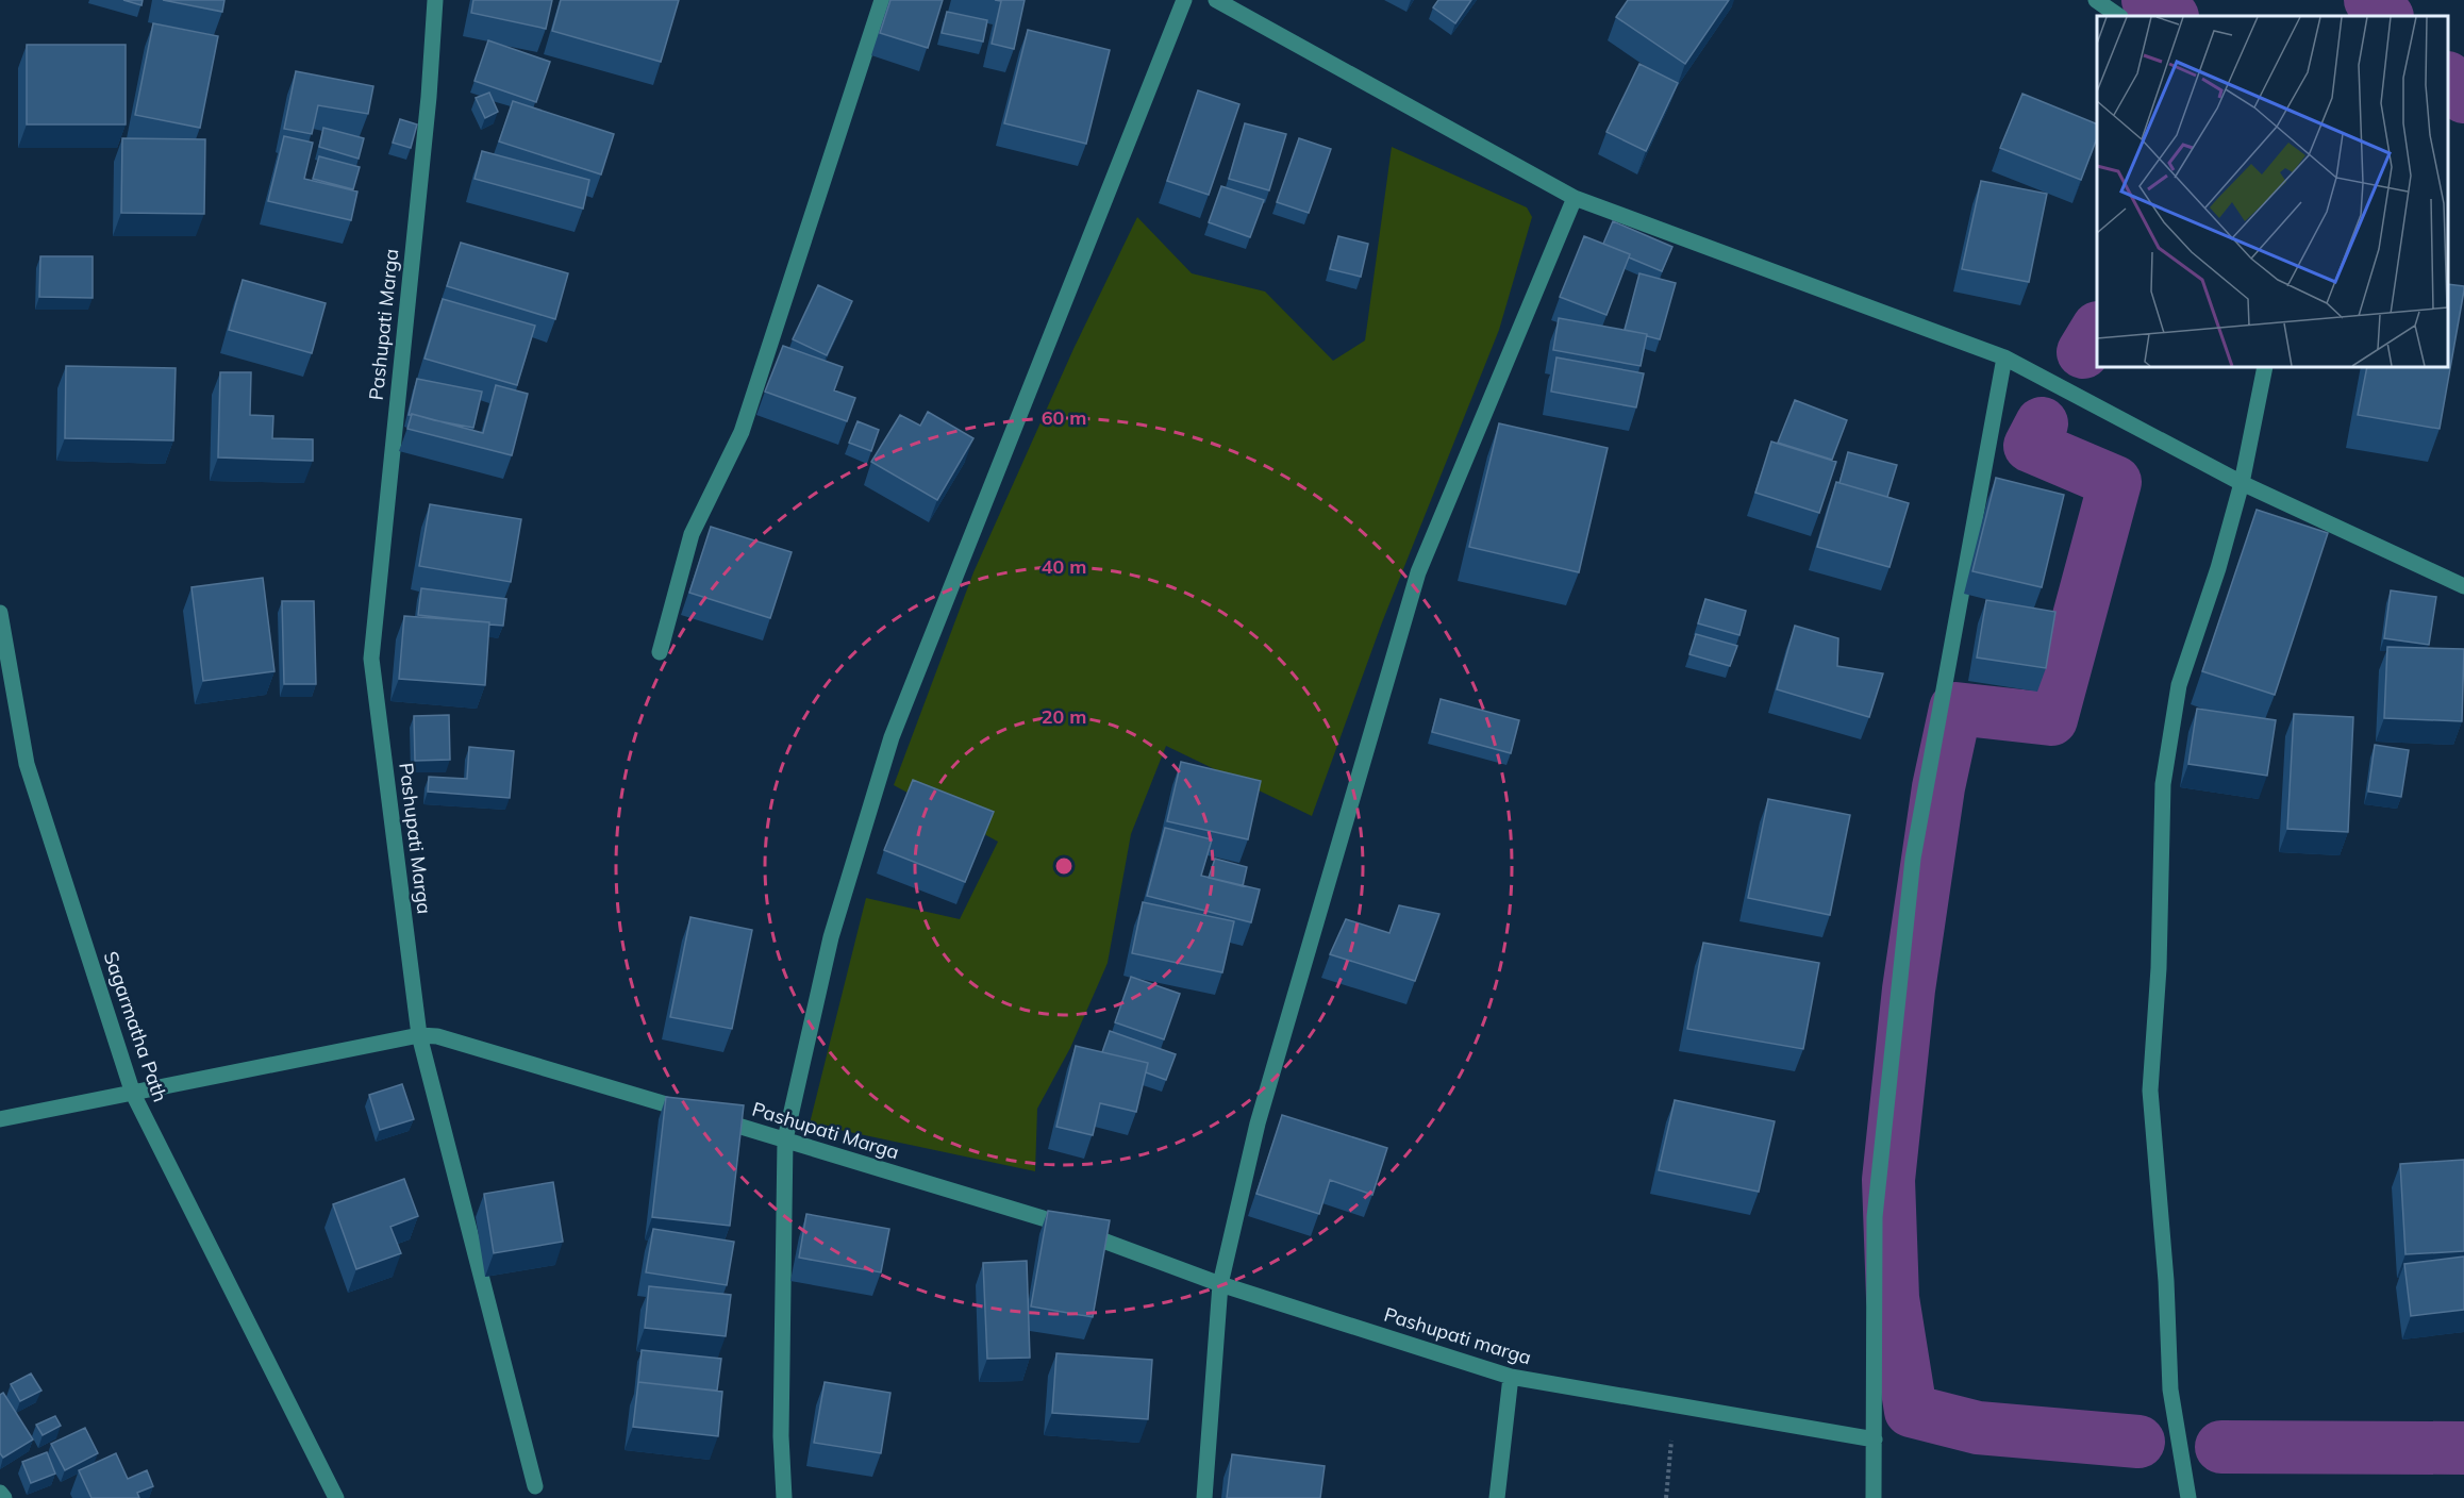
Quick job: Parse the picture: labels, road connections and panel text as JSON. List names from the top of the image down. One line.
{"streets":{"street":["Pashupati Marga","Sagarmatha Path","Pashupati marga"]},"crossings":[["Pashupati Marga","Pashupati marga"]],"rings":["60 m","40 m","20 m"]}
